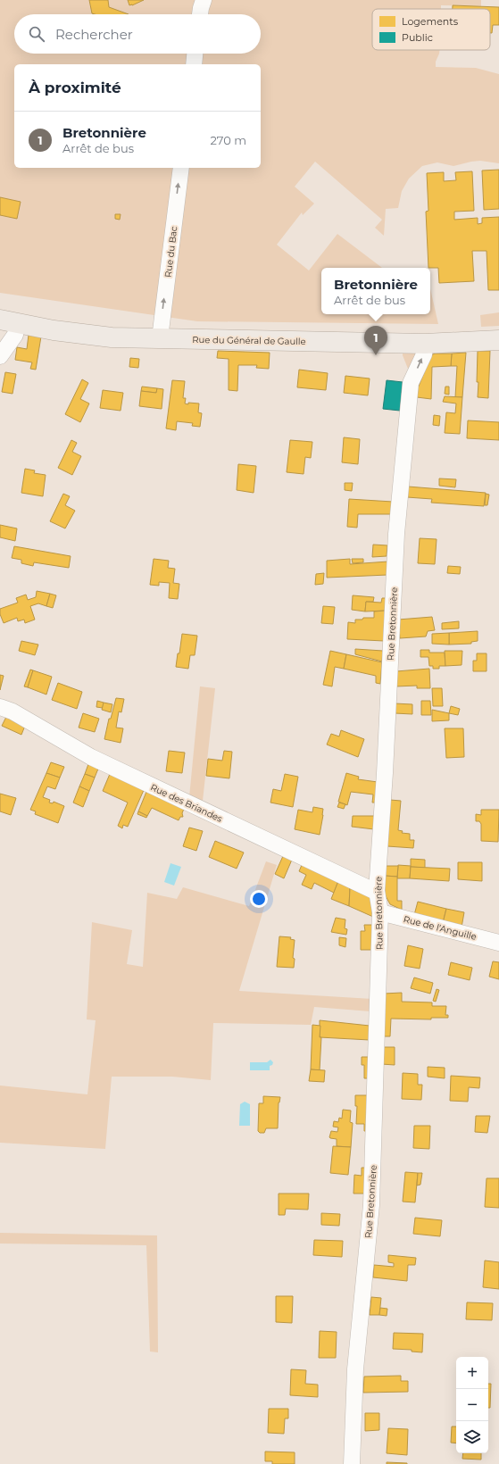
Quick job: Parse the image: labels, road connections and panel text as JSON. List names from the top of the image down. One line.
{"streets":{"main road":["Rue du Général de Gaulle"],"street":["Rue du Bac","Rue Bretonnière","Rue des Briandes","Rue de l'Anguille"]},"crossings":[["Rue du Bac","Rue du Général de Gaulle"],["Rue du Général de Gaulle","Rue Bretonnière"],["Rue Bretonnière","Rue des Briandes"],["Rue Bretonnière","Rue de l'Anguille"]],"one_way":["Rue du Bac","Rue Bretonnière"],"legend":["Logements","Public"],"page":{"search":"Rechercher","heading":"À proximité","list":[{"mark":"1","name":"Bretonnière","note":"Arrêt de bus","value":"270 m"}],"popup":["Bretonnière","Arrêt de bus"],"pins":"1","map_buttons":["+","−"]}}
